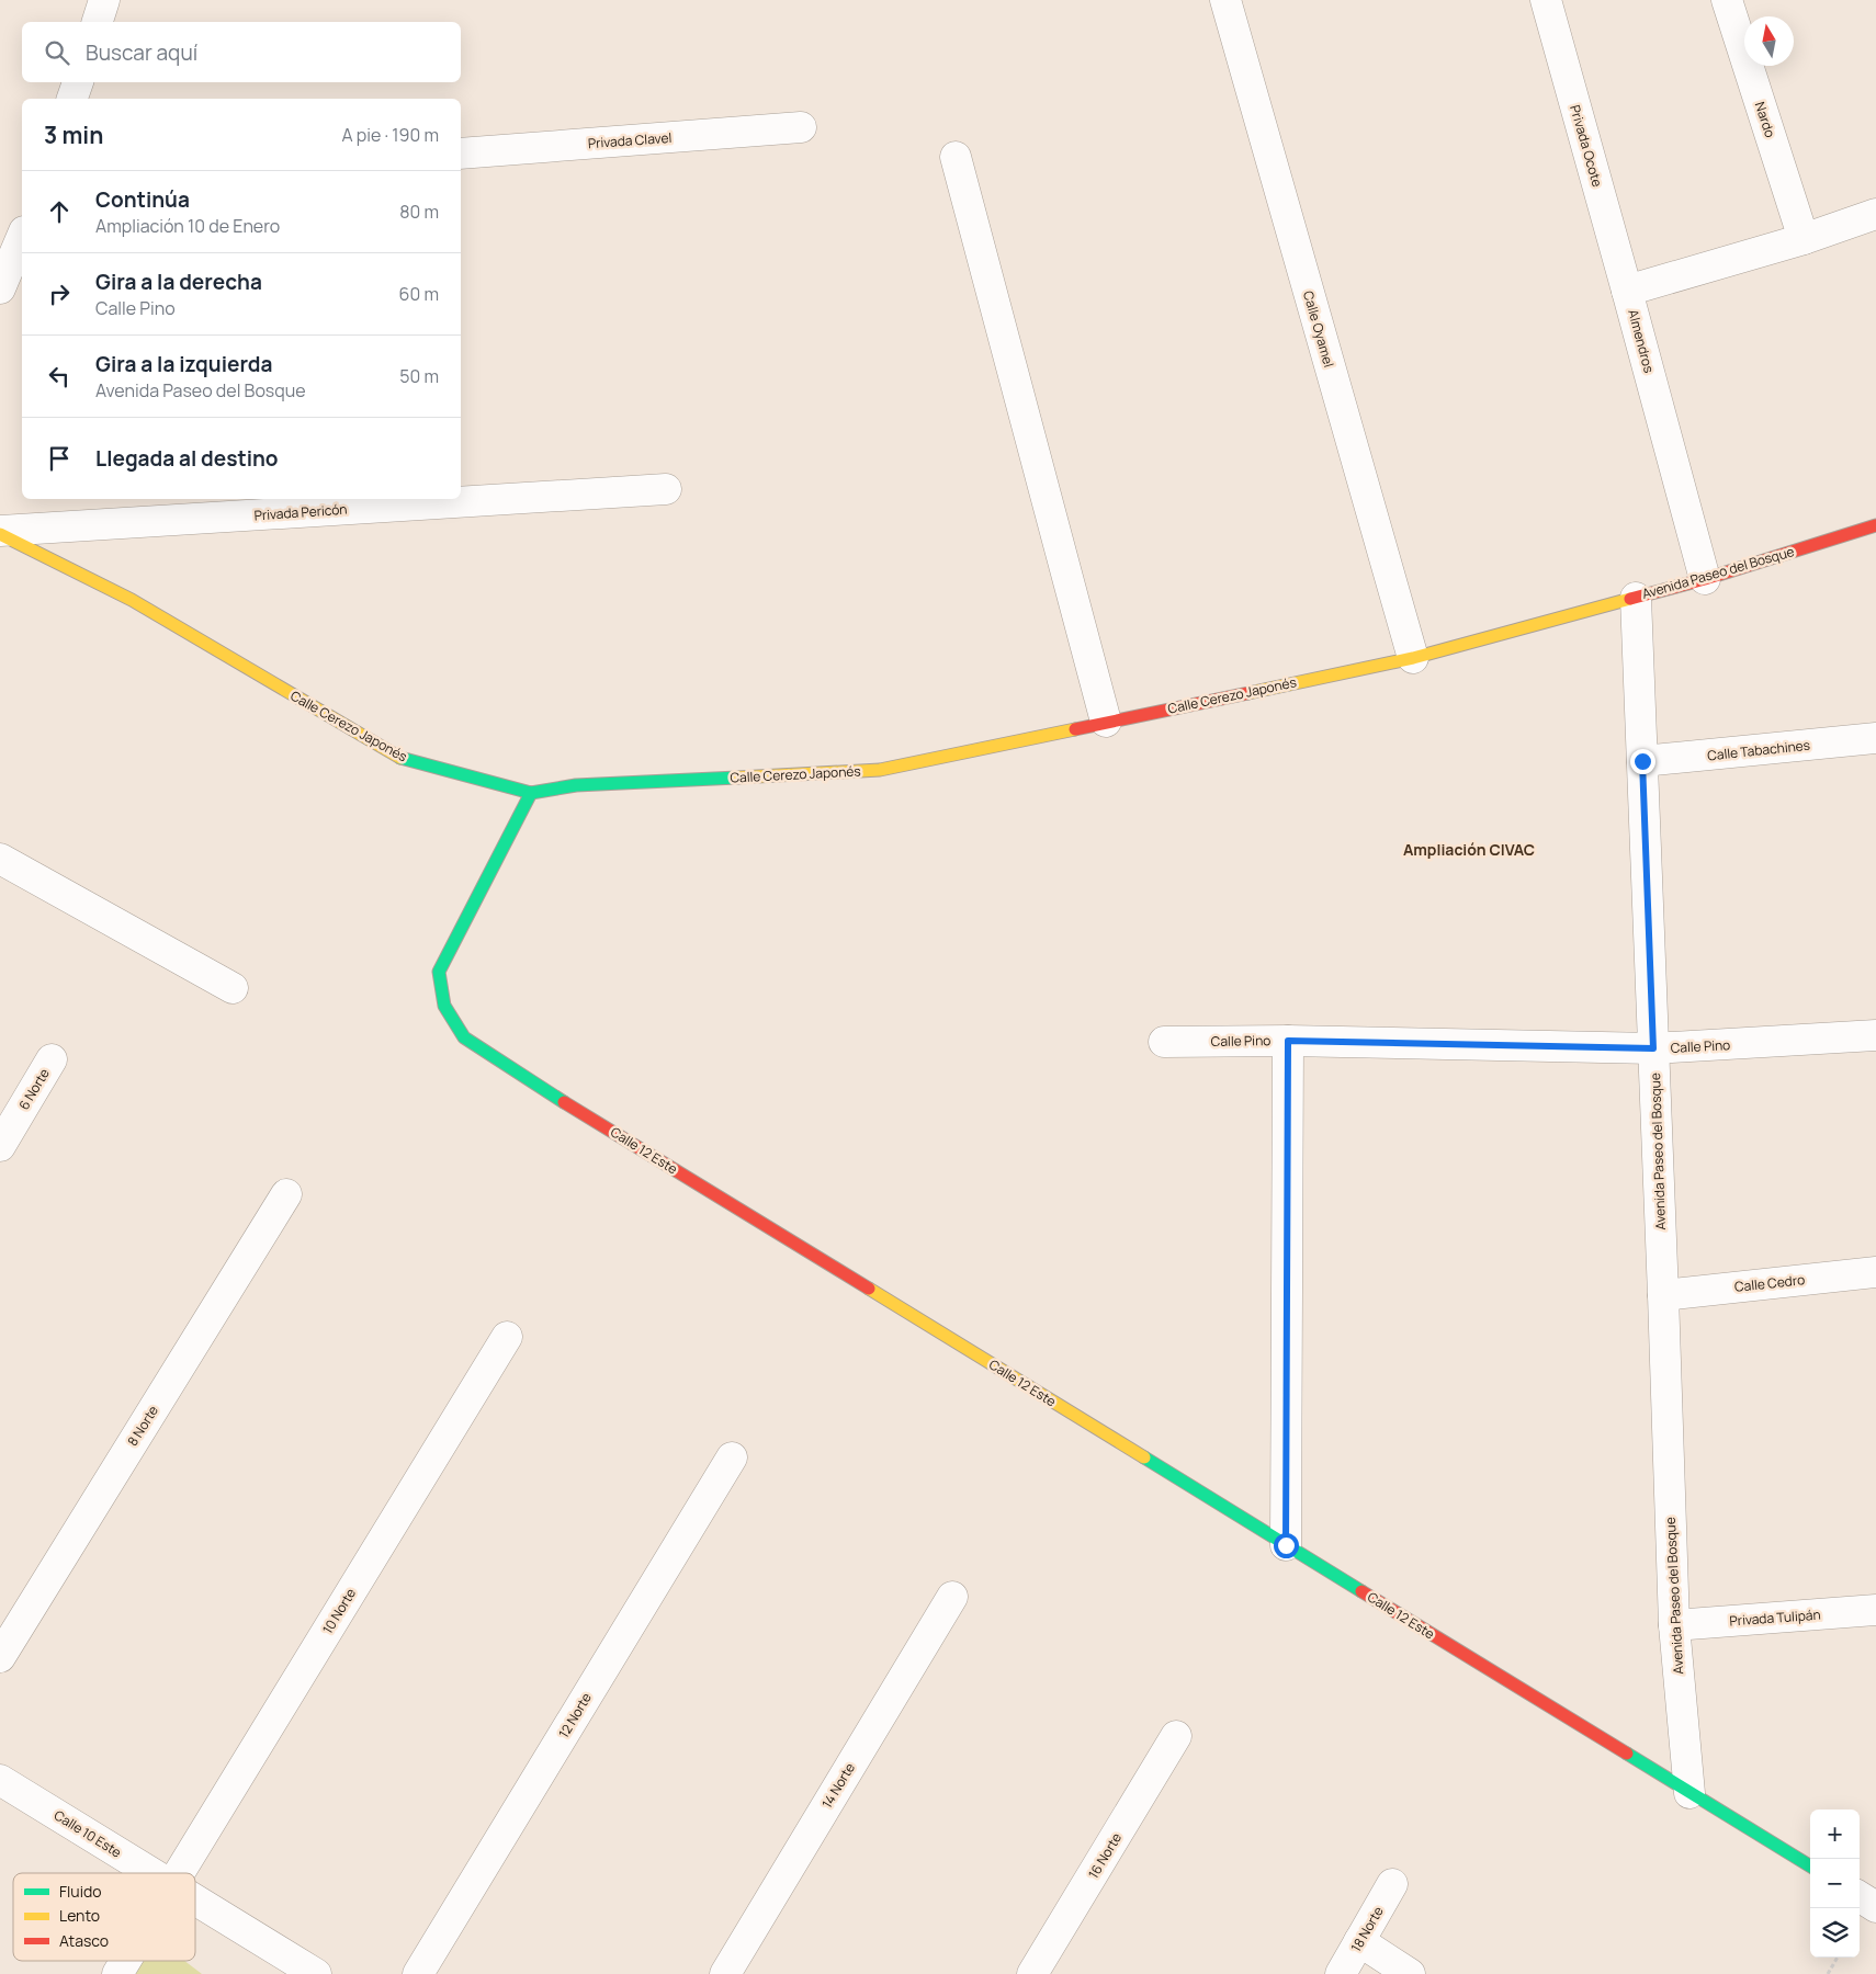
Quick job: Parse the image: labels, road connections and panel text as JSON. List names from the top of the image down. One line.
{"streets":{"street":["Nardo","Privada Clavel","Privada Ocote","Calle Oyamel","Almendros","Privada Pericón","Avenida Paseo del Bosque","Calle Cerezo Japonés","Calle Tabachines","Calle Pino","6 Norte","Calle 12 Este","Calle Cedro","8 Norte","10 Norte","Privada Tulipán","12 Norte","14 Norte","Calle 10 Este","16 Norte","18 Norte"]},"crossings":[["Nardo","Almendros"],["Privada Ocote","Almendros"],["Calle Oyamel","Calle Cerezo Japonés"],["Almendros","Avenida Paseo del Bosque"],["Privada Pericón","Calle Cerezo Japonés"],["Avenida Paseo del Bosque","Calle Cerezo Japonés"],["Avenida Paseo del Bosque","Calle Tabachines"],["Avenida Paseo del Bosque","Calle Pino"],["Avenida Paseo del Bosque","Calle 12 Este"],["Avenida Paseo del Bosque","Calle Cedro"],["Avenida Paseo del Bosque","Privada Tulipán"],["Calle Cerezo Japonés","Calle 12 Este"]],"districts":["Ampliación CIVAC"],"legend":["Fluido","Lento","Atasco"],"north":"top","page":{"search":"Buscar aquí","heading":["3 min","A pie · 190 m"],"list":[["Continúa","Ampliación 10 de Enero","80 m"],["Gira a la derecha","Calle Pino","60 m"],["Gira a la izquierda","Avenida Paseo del Bosque","50 m"],"Llegada al destino"],"map_buttons":["+","−"]}}
